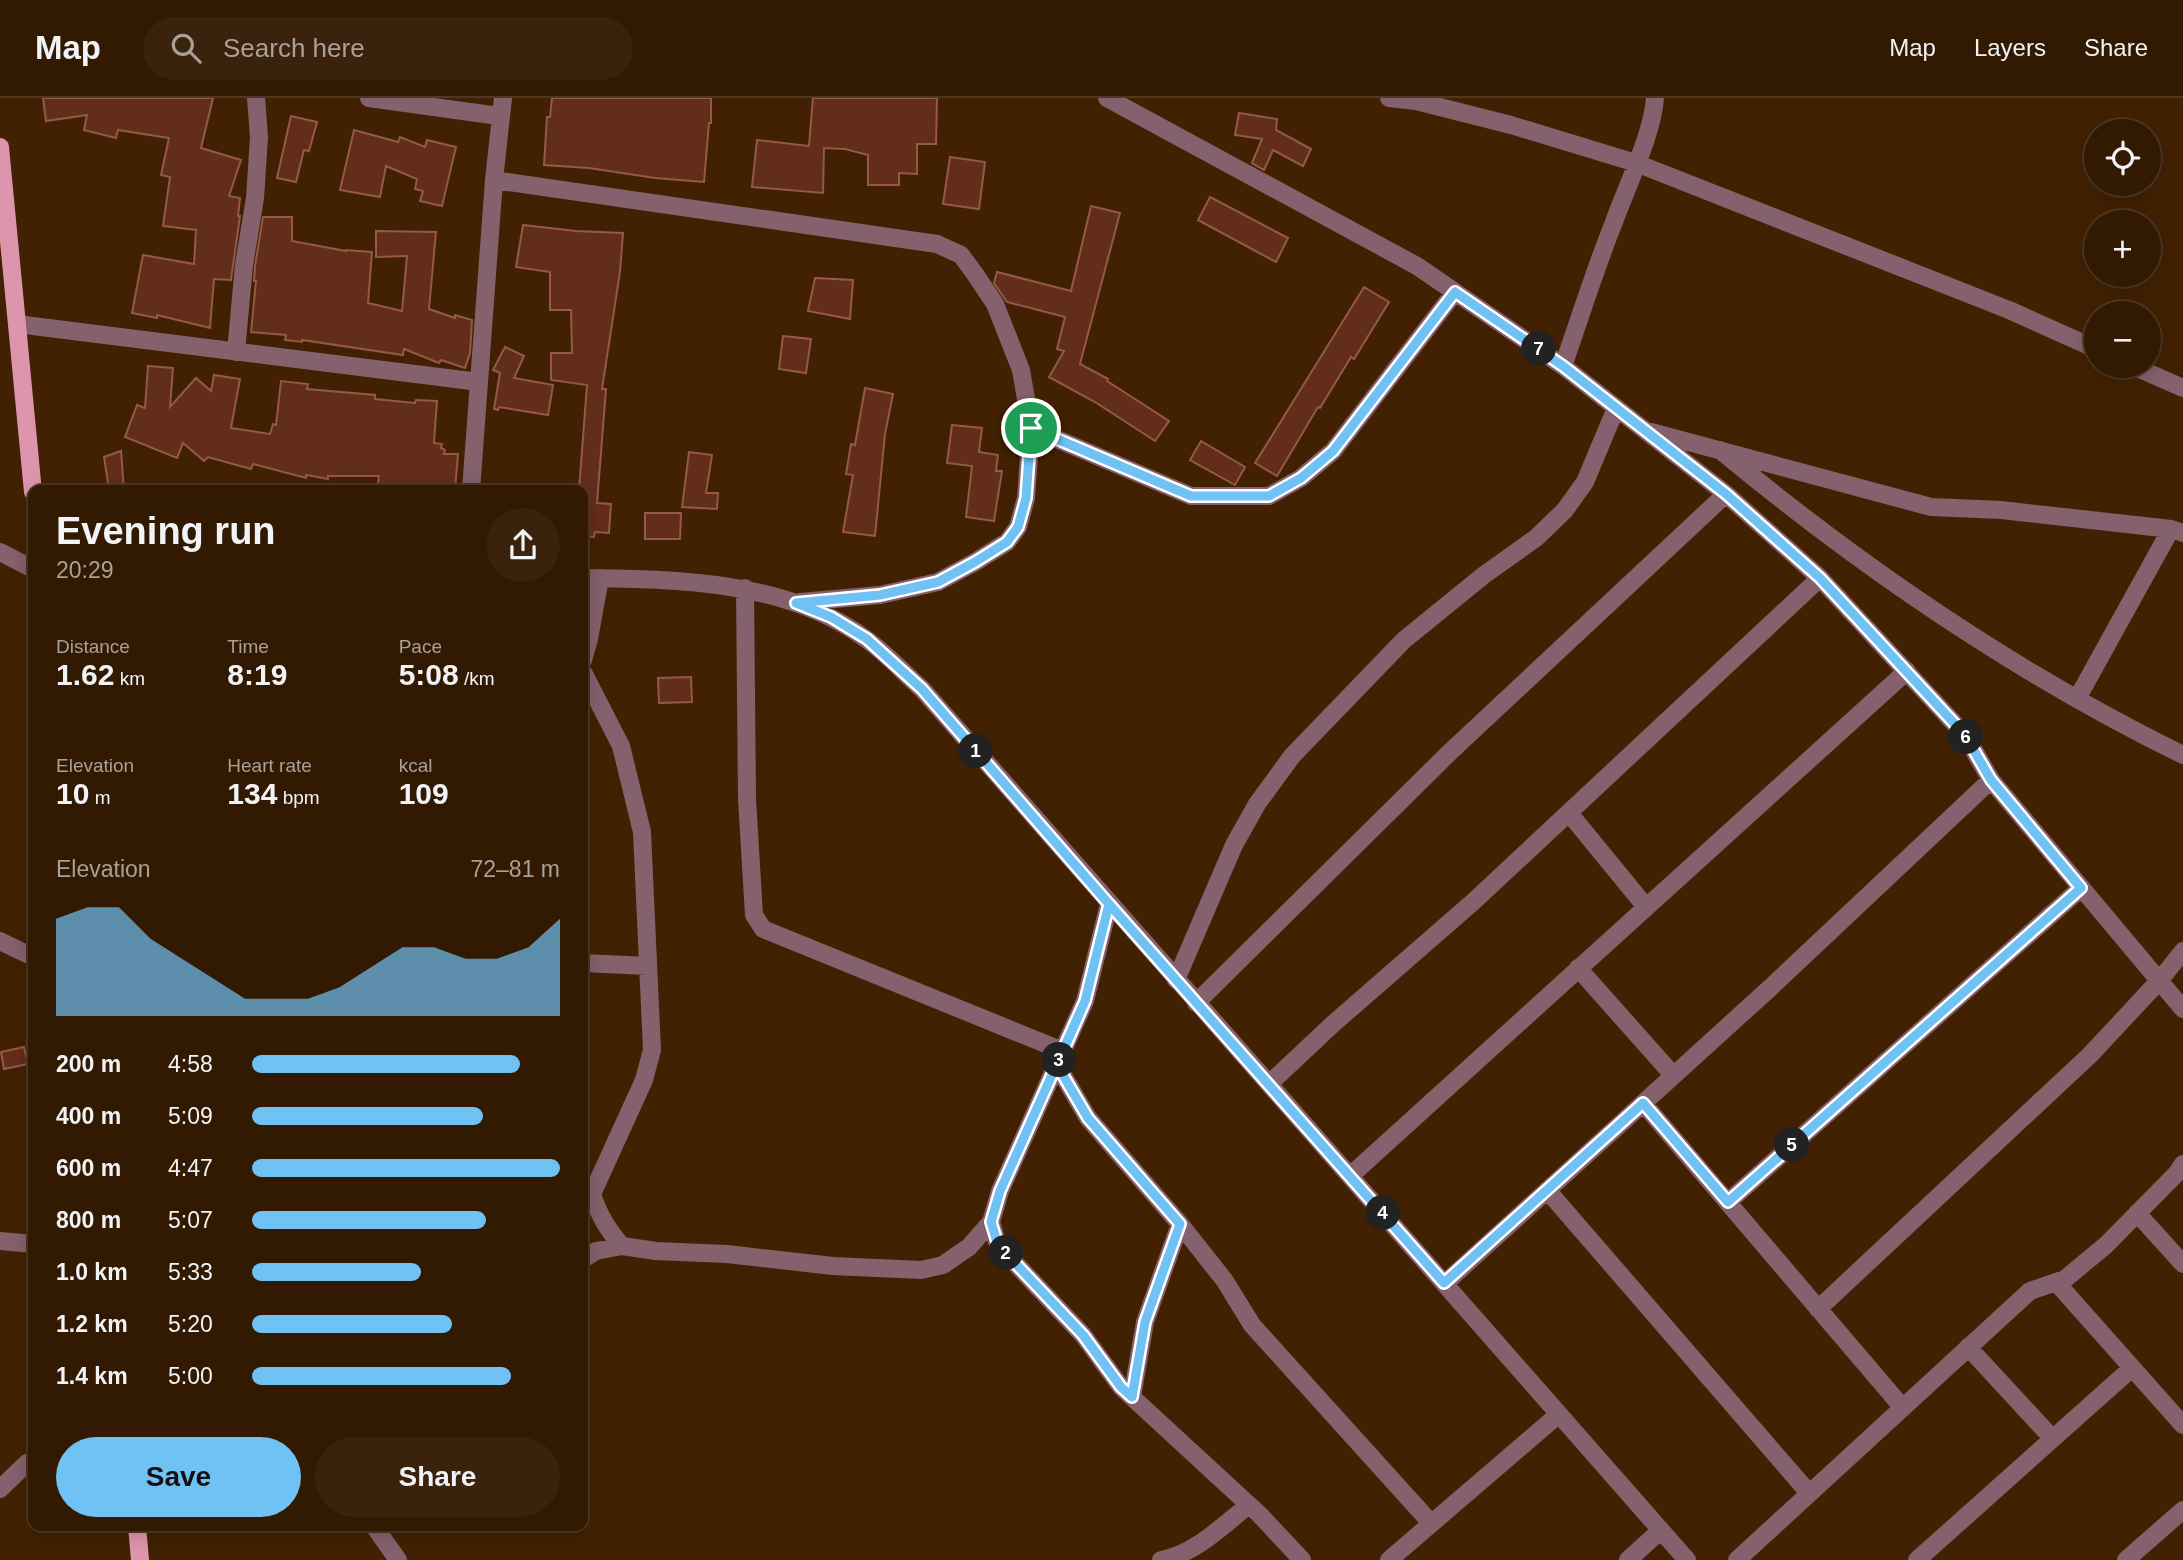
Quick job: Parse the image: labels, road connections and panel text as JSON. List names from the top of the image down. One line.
{"page":{"header":"Map","search":"Search here","nav":["Map","Layers","Share"],"map_buttons":["+","−"],"pins":["7","6","1","3","5","4","2"],"heading":["Evening run","20:29"],"stats":[["Distance","1.62 km"],["Time","8:19"],["Pace","5:08 /km"],["Elevation","10 m"],["Heart rate","134 bpm"],["kcal","109"]],"chart":["Elevation","72–81 m"],"list":[{"name":"200 m","note":"4:58"},{"name":"400 m","note":"5:09"},{"name":"600 m","note":"4:47"},{"name":"800 m","note":"5:07"},{"name":"1.0 km","note":"5:33"},{"name":"1.2 km","note":"5:20"},{"name":"1.4 km","note":"5:00"}],"buttons":["Save","Share"]}}
